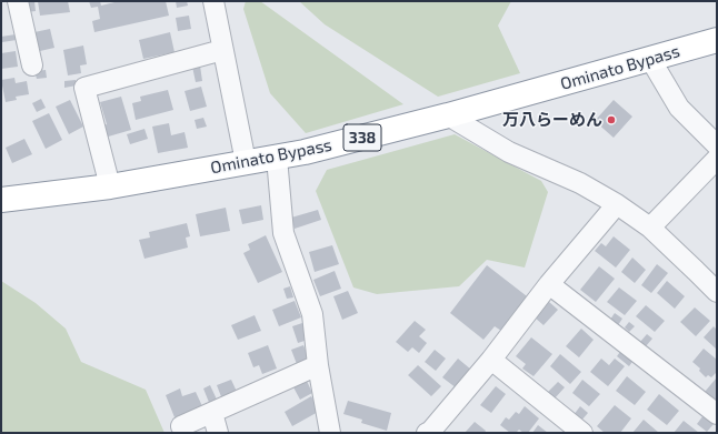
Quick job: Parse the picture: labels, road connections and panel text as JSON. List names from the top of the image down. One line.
{"streets":{"highway":["Ominato Bypass","338"]},"places":["万八らーめん"]}
